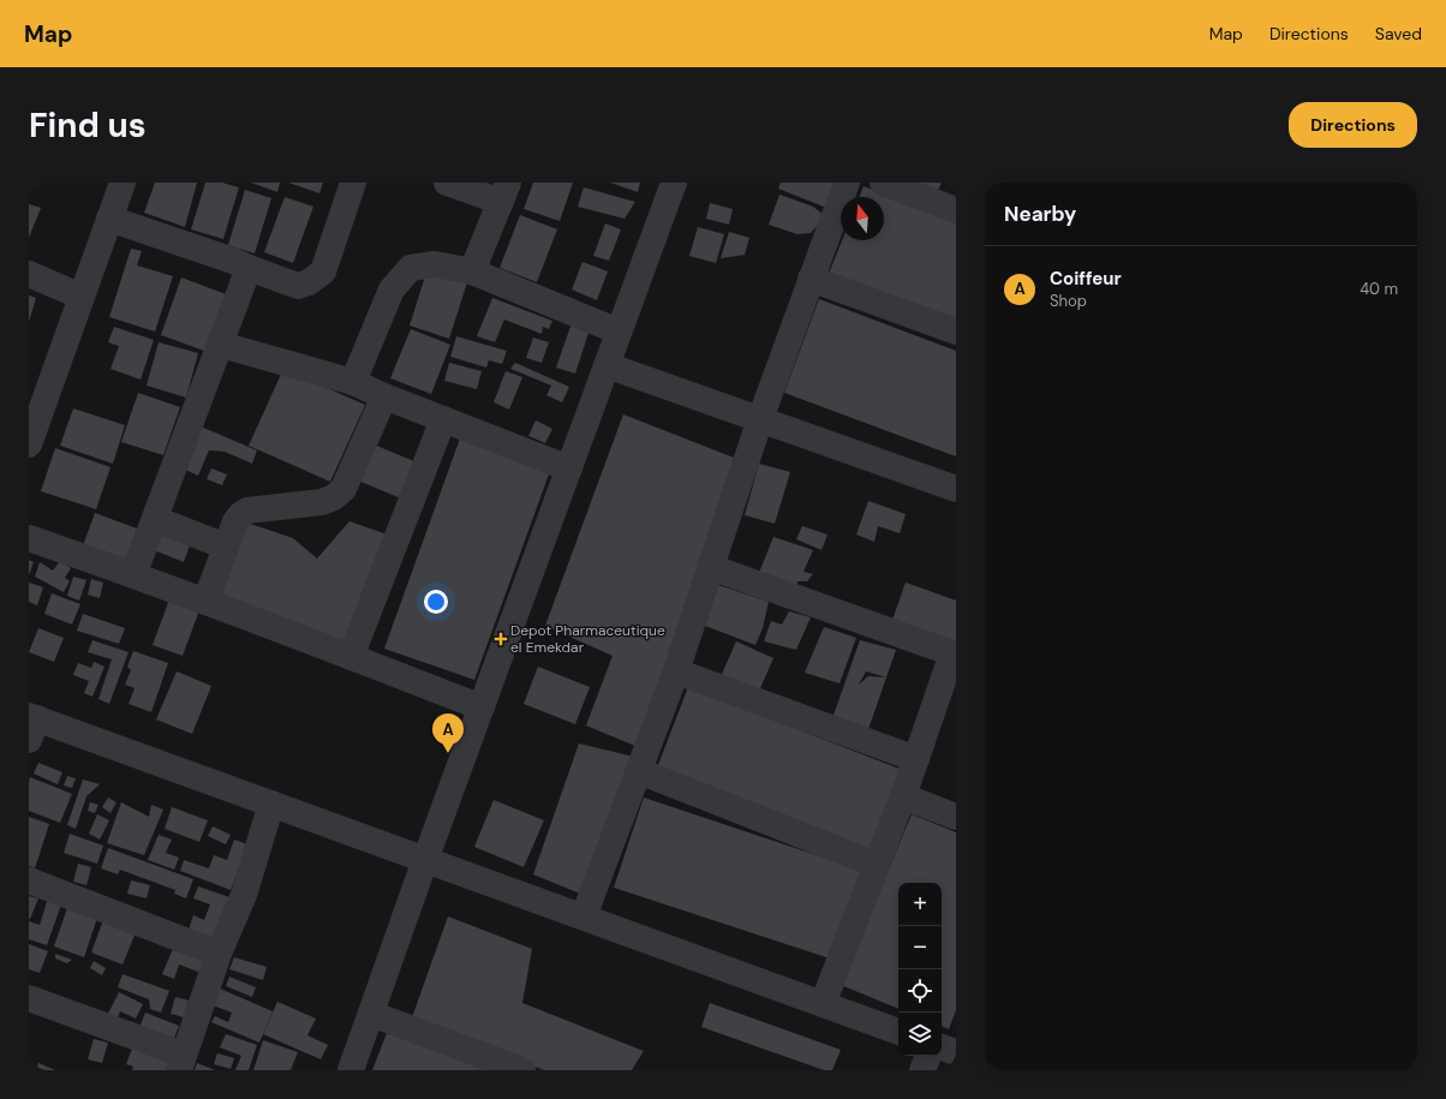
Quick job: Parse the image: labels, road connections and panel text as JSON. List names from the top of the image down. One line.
{"places":{"health":["Depot Pharmaceutique el Emekdar"]},"north":"top","page":{"header":"Map","nav":["Map","Directions","Saved"],"buttons":"Directions","title":"Find us","heading":"Nearby","list":[{"mark":"A","name":"Coiffeur","note":"Shop","value":"40 m"}],"pins":"A","map_buttons":["+","−"]}}
